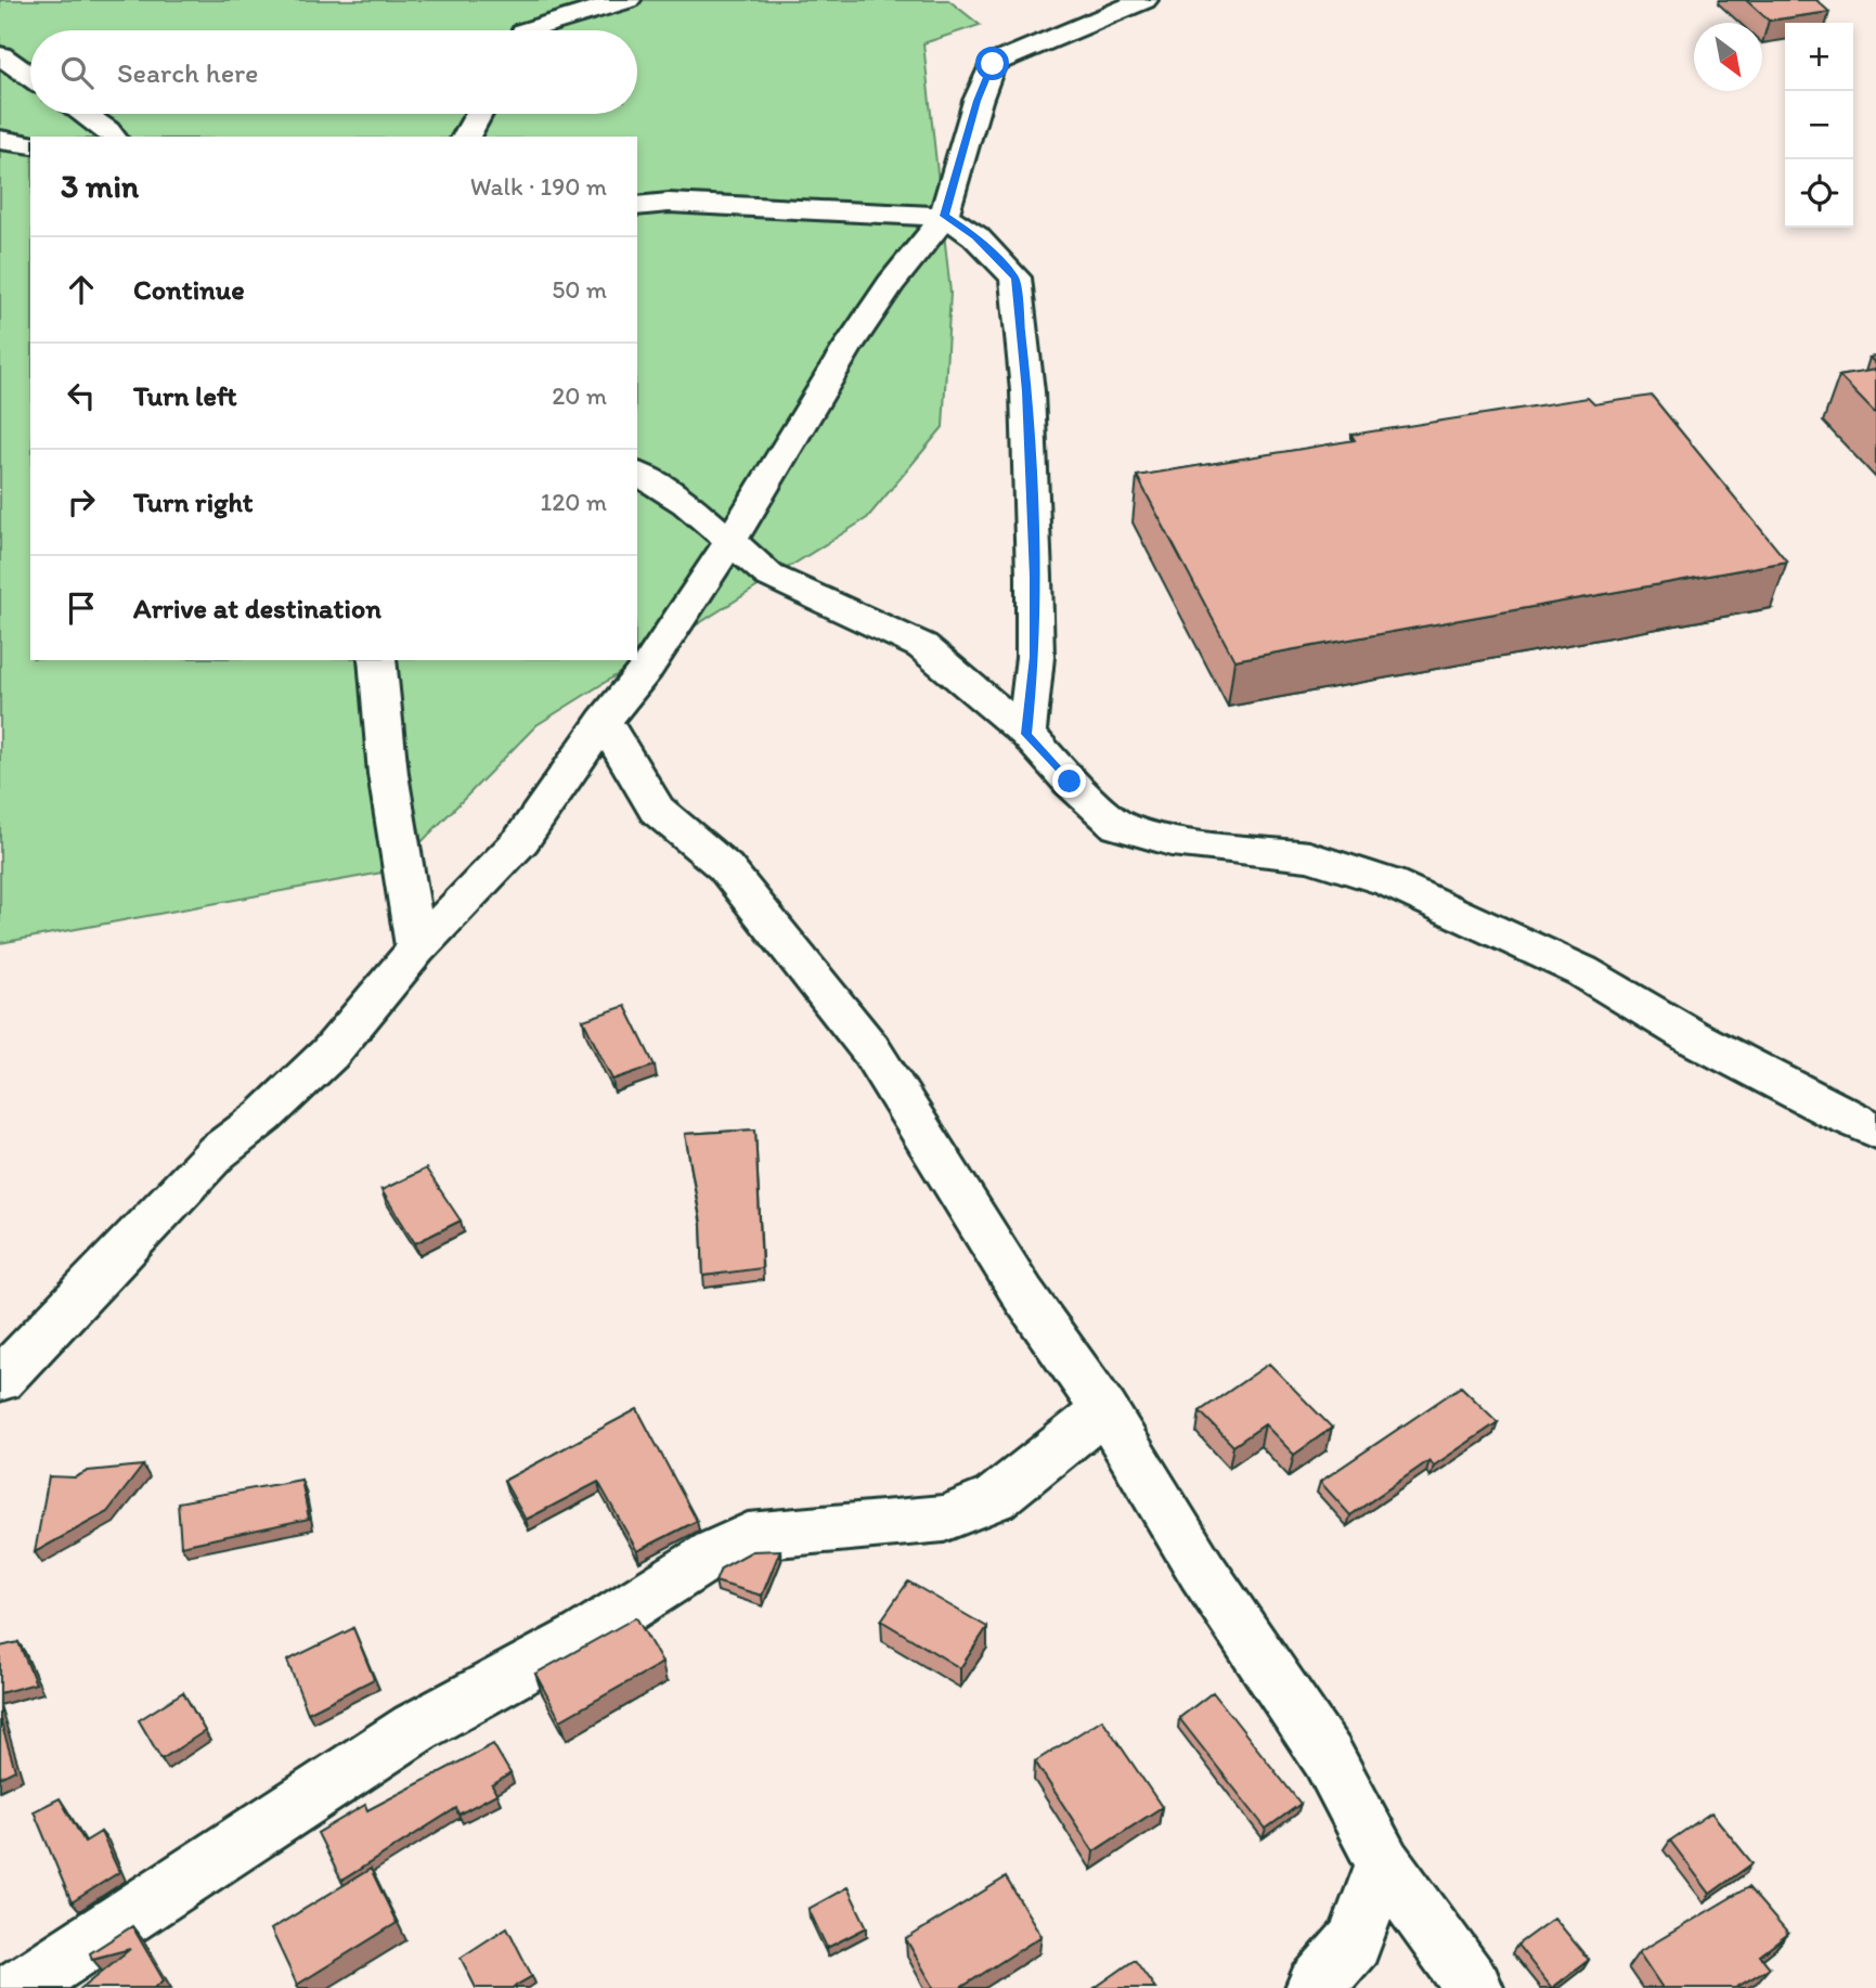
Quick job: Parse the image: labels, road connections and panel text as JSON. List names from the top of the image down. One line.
{"north":"bottom right","page":{"map_buttons":["+","−"],"search":"Search here","heading":["3 min","Walk · 190 m"],"list":[["Continue","50 m"],["Turn left","20 m"],["Turn right","120 m"],"Arrive at destination"]}}
